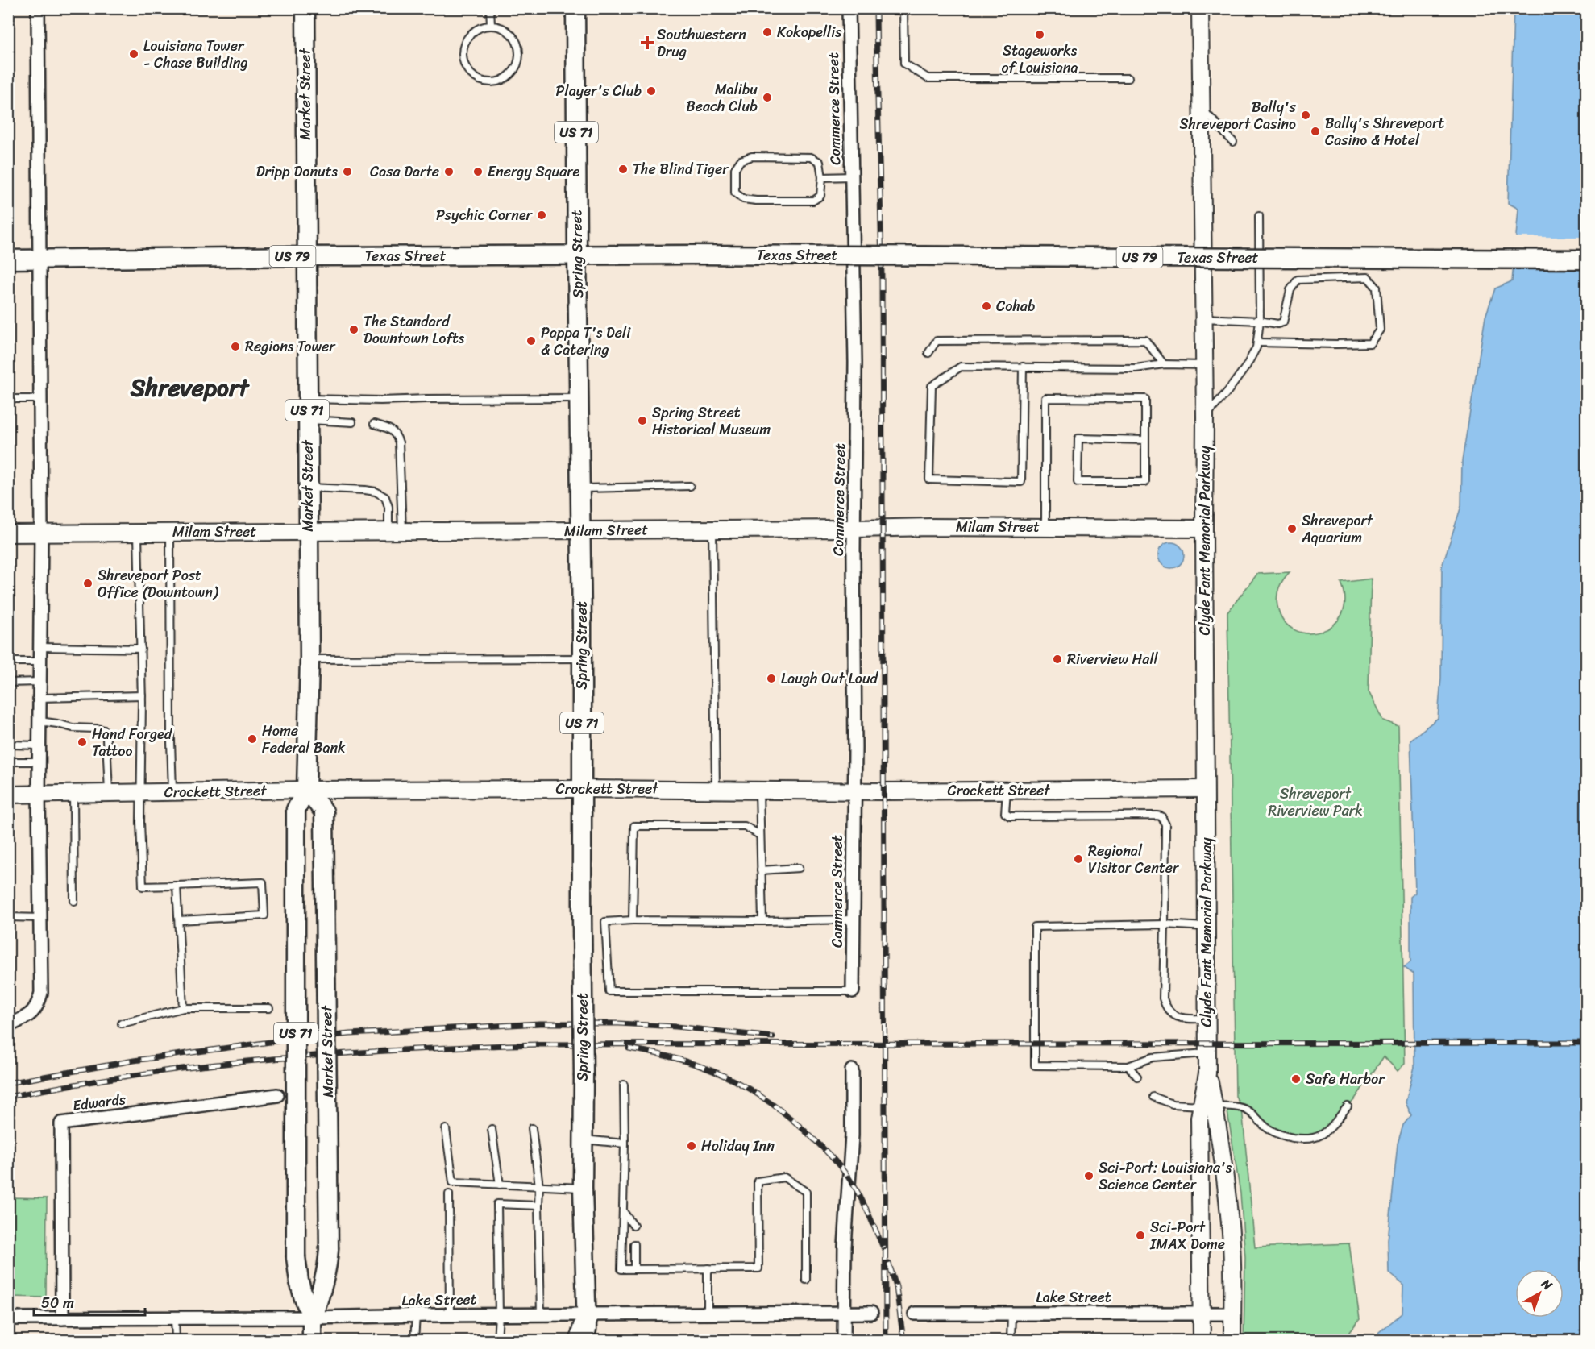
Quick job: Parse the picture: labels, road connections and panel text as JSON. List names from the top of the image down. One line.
{"streets":{"highway":["US 71"],"main road":["Market Street","Spring Street","Texas Street","US 79"],"street":["Commerce Street","Milam Street","Clyde Fant Memorial Parkway","Crockett Street","Edwards","Lake Street"]},"crossings":[["Market Street","Texas Street"],["Market Street","Milam Street"],["Market Street","Crockett Street"],["Market Street","Lake Street"],["Commerce Street","Milam Street"],["Commerce Street","Crockett Street"],["US 71","Spring Street"],["US 71","Lake Street"],["Spring Street","Texas Street"],["Spring Street","Milam Street"],["Spring Street","Crockett Street"],["Spring Street","Lake Street"],["Milam Street","Clyde Fant Memorial Parkway"],["Clyde Fant Memorial Parkway","Crockett Street"],["Clyde Fant Memorial Parkway","Lake Street"],["Edwards","Lake Street"]],"districts":["Shreveport"],"parks":["Shreveport Riverview Park"],"places":{"other":["Kokopellis","Stageworks of Louisiana","Louisiana Tower - Chase Building","Player's Club","Malibu Beach Club","Bally's Shreveport Casino","Bally's Shreveport Casino & Hotel","The Blind Tiger","Dripp Donuts","Casa Darte","Energy Square","Psychic Corner","Cohab","The Standard Downtown Lofts","Pappa T's Deli & Catering","Regions Tower","Spring Street Historical Museum","Shreveport Aquarium","Shreveport Post Office (Downtown)","Riverview Hall","Laugh Out Loud","Home Federal Bank","Hand Forged Tattoo","Regional Visitor Center","Safe Harbor","Holiday Inn","Sci-Port: Louisiana's Science Center","Sci-Port IMAX Dome"],"health":["Southwestern Drug"]},"scale_bar":"50 m","north":"top right"}
